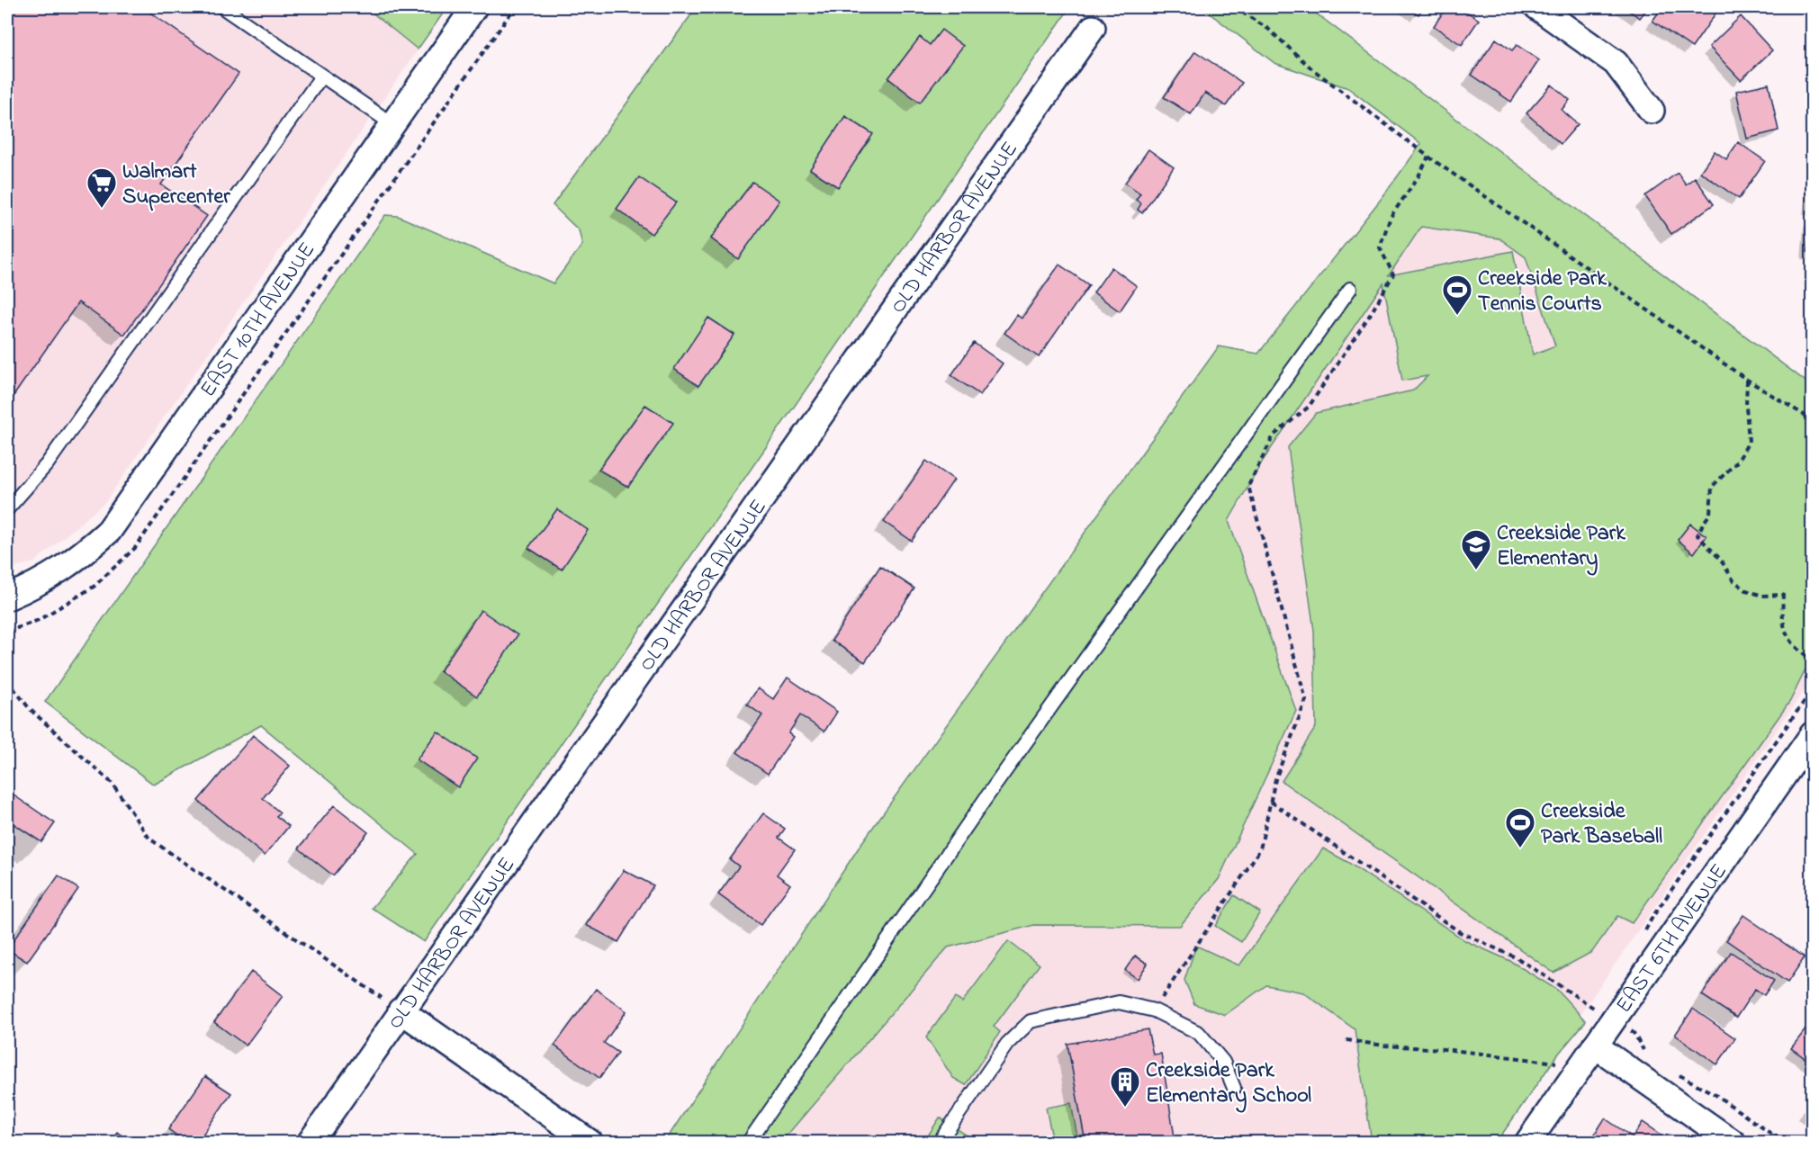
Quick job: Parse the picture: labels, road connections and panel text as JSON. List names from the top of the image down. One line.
{"streets":{"street":["OLD HARBOR AVENUE","EAST 10TH AVENUE","EAST 6TH AVENUE"]},"places":{"supermarket":["Walmart Supercenter"],"sports":["Creekside Park Tennis Courts","Creekside Park Baseball"],"school or university":["Creekside Park Elementary"],"building":["Creekside Park Elementary School"]}}
